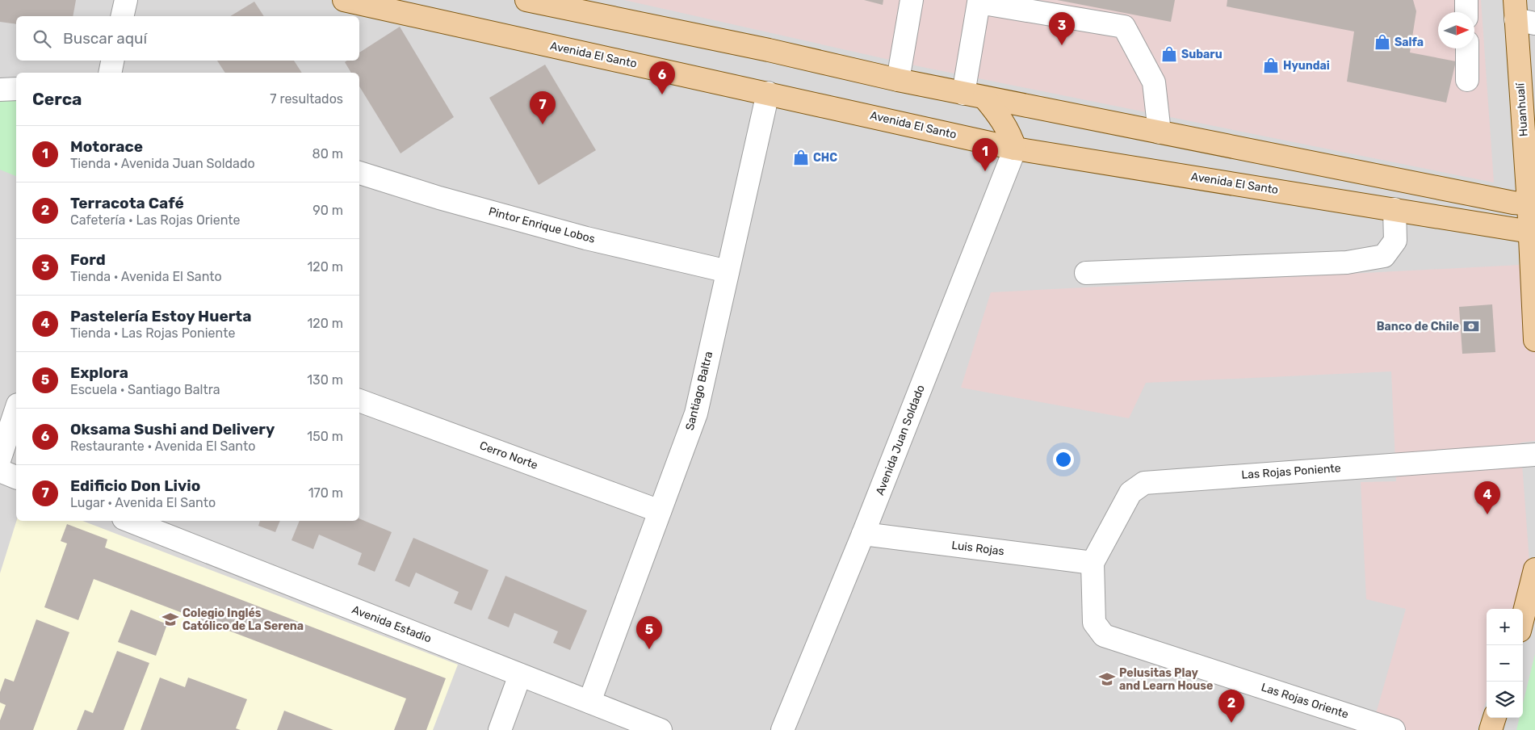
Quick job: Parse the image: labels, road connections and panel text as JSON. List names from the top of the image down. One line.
{"streets":{"main road":["Avenida El Santo","Huanhualí"],"street":["Pintor Enrique Lobos","Santiago Baltra","Avenida Juan Soldado","Cerro Norte","Las Rojas Poniente","Luis Rojas","Avenida Estadio","Las Rojas Oriente"]},"crossings":[["Avenida El Santo","Huanhualí"],["Avenida El Santo","Santiago Baltra"],["Avenida El Santo","Avenida Juan Soldado"],["Pintor Enrique Lobos","Santiago Baltra"],["Santiago Baltra","Cerro Norte"],["Santiago Baltra","Avenida Estadio"],["Avenida Juan Soldado","Luis Rojas"],["Las Rojas Poniente","Luis Rojas"],["Las Rojas Poniente","Las Rojas Oriente"],["Luis Rojas","Las Rojas Oriente"]],"places":{"shop":["Salfa","Subaru","Hyundai","CHC"],"bank":["Banco de Chile"],"school or university":["Colegio Inglés Católico de La Serena","Pelusitas Play and Learn House"]},"north":"right","page":{"pins":["3","6","7","1","4","5","2"],"search":"Buscar aquí","heading":["Cerca","7 resultados"],"list":[{"mark":"1","name":"Motorace","note":"Tienda · Avenida Juan Soldado","value":"80 m"},{"mark":"2","name":"Terracota Café","note":"Cafetería · Las Rojas Oriente","value":"90 m"},{"mark":"3","name":"Ford","note":"Tienda · Avenida El Santo","value":"120 m"},{"mark":"4","name":"Pastelería Estoy Huerta","note":"Tienda · Las Rojas Poniente","value":"120 m"},{"mark":"5","name":"Explora","note":"Escuela · Santiago Baltra","value":"130 m"},{"mark":"6","name":"Oksama Sushi and Delivery","note":"Restaurante · Avenida El Santo","value":"150 m"},{"mark":"7","name":"Edificio Don Livio","note":"Lugar · Avenida El Santo","value":"170 m"}],"map_buttons":["+","−"]}}
